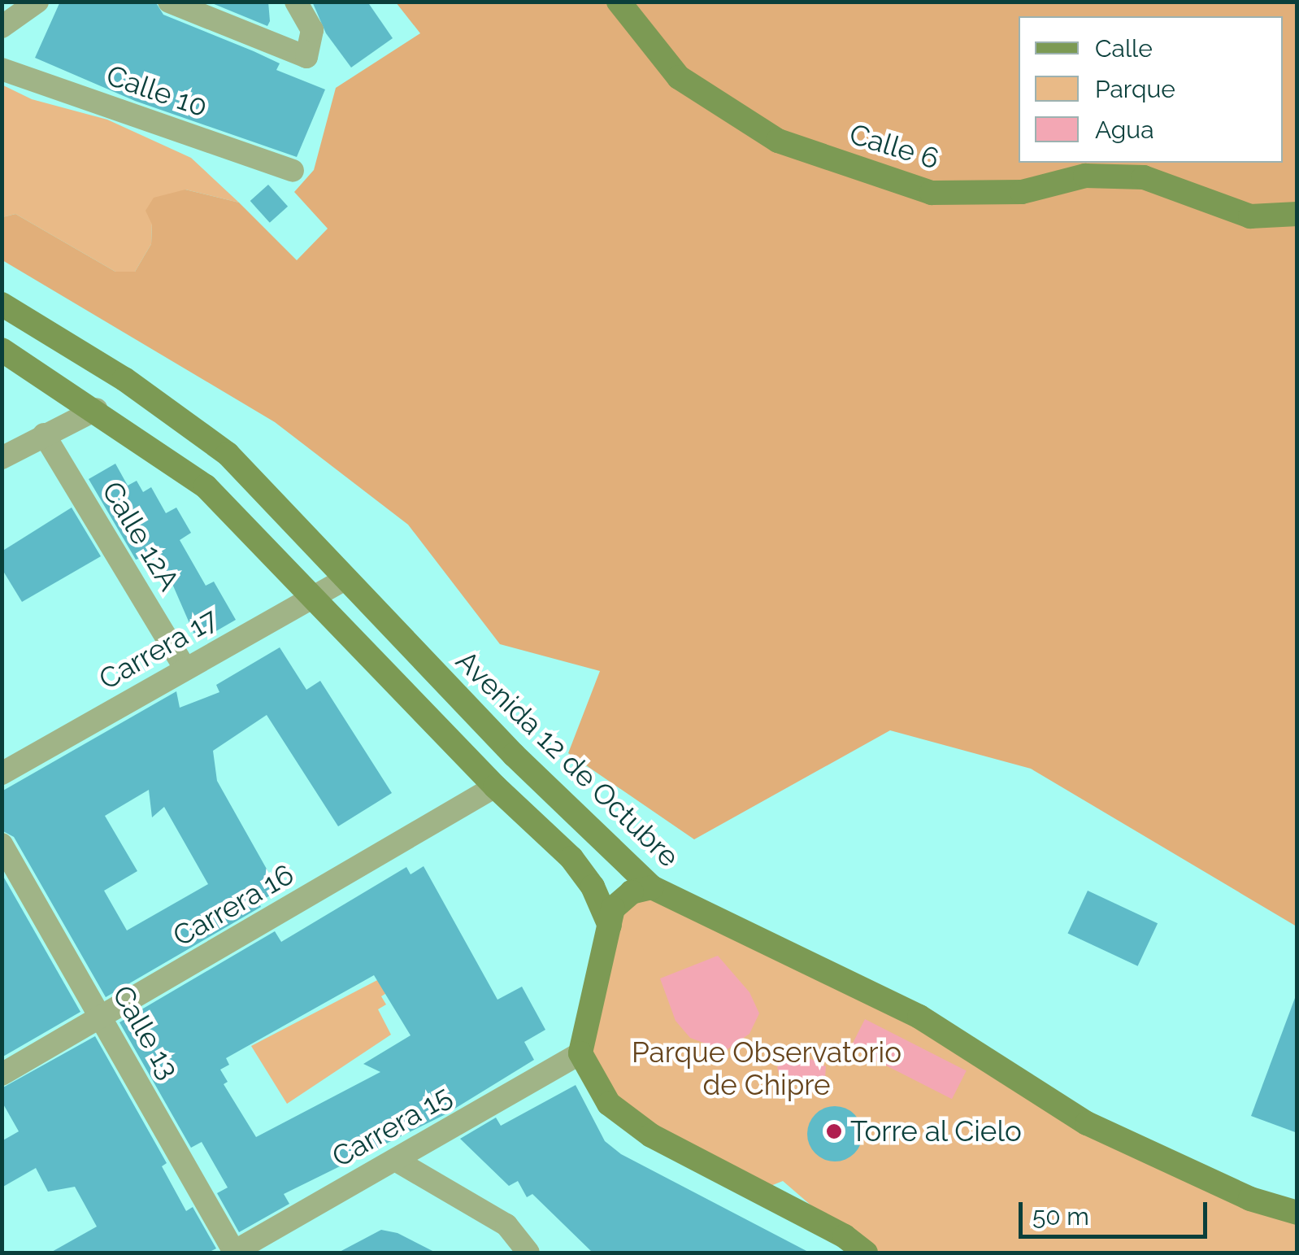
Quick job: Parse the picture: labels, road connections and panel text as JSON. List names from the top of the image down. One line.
{"streets":{"main road":["Calle 6","Avenida 12 de Octubre"],"street":["Calle 10","Calle 12A","Carrera 17","Carrera 16","Calle 13","Carrera 15"]},"crossings":[["Calle 12A","Carrera 17"],["Carrera 17","Avenida 12 de Octubre"],["Carrera 16","Calle 13"],["Calle 13","Carrera 15"]],"parks":["Parque Observatorio de Chipre"],"places":["Torre al Cielo"],"legend":["Calle","Parque","Agua"],"scale_bar":"50 m"}
